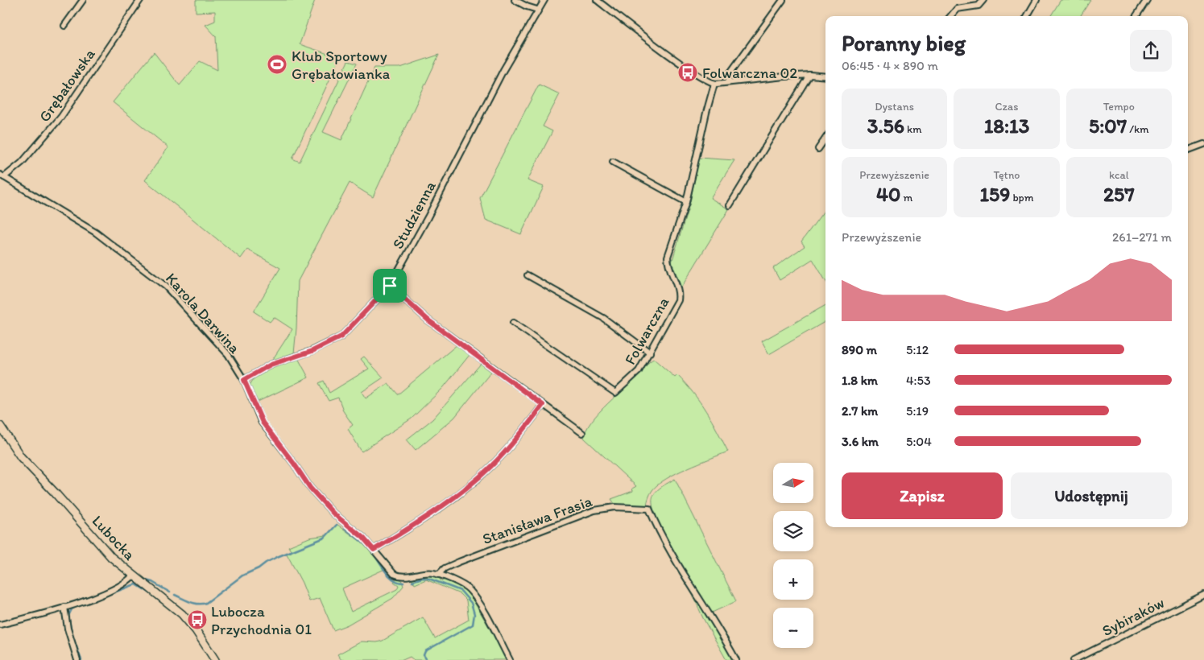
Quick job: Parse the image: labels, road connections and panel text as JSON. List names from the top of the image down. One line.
{"streets":{"street":["Grębałowska","Studzienna","Karola Darwina","Folwarczna","Stanisława Frasia","Lubocka","Sybiraków"]},"crossings":[["Grębałowska","Karola Darwina"],["Studzienna","Karola Darwina"],["Karola Darwina","Stanisława Frasia"]],"places":{"sports":["Klub Sportowy Grębałowianka"],"bus stop":["Folwarczna 02","Lubocza Przychodnia 01"]},"north":"right","page":{"heading":["Poranny bieg","06:45 · 4 × 890 m"],"stats":[["Dystans","3.56 km"],["Czas","18:13"],["Tempo","5:07 /km"],["Przewyższenie","40 m"],["Tętno","159 bpm"],["kcal","257"]],"chart":["Przewyższenie","261–271 m"],"list":[{"name":"890 m","note":"5:12"},{"name":"1.8 km","note":"4:53"},{"name":"2.7 km","note":"5:19"},{"name":"3.6 km","note":"5:04"}],"map_buttons":["+","−"],"buttons":["Zapisz","Udostępnij"]}}
